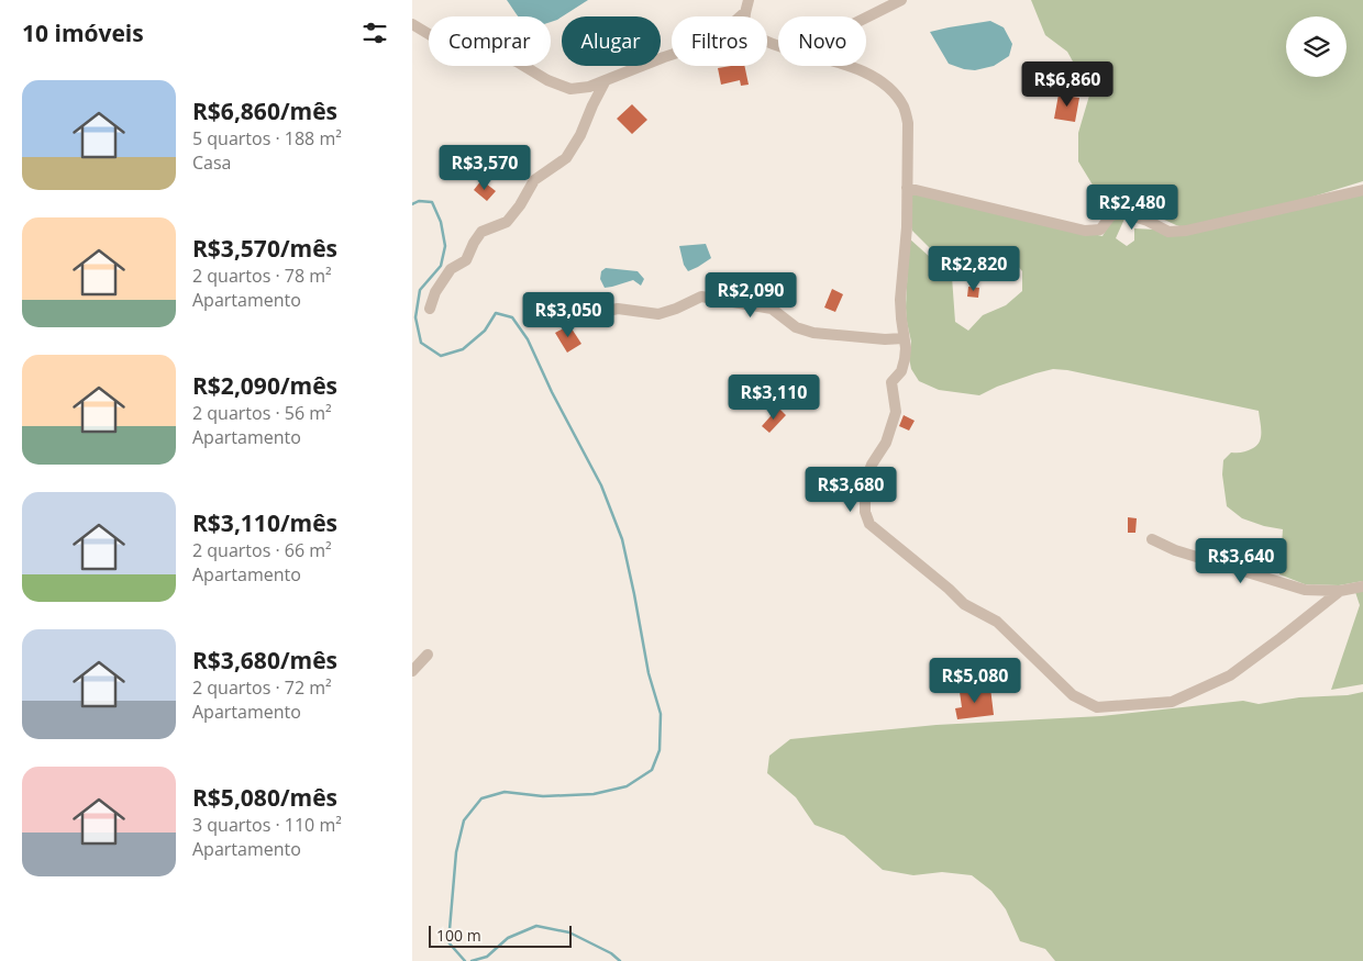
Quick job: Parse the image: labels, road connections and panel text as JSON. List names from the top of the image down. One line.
{"scale_bar":"100 m","page":{"heading":"10 imóveis","chip":["Comprar","Alugar","Filtros","Novo"],"price":["R$6,860","R$3,570","R$2,480","R$2,820","R$2,090","R$3,050","R$3,110","R$3,680","R$3,640","R$5,080"],"list":[{"name":"R$6,860/mês","note":"5 quartos · 188 m² · Casa"},{"name":"R$3,570/mês","note":"2 quartos · 78 m² · Apartamento"},{"name":"R$2,090/mês","note":"2 quartos · 56 m² · Apartamento"},{"name":"R$3,110/mês","note":"2 quartos · 66 m² · Apartamento"},{"name":"R$3,680/mês","note":"2 quartos · 72 m² · Apartamento"},{"name":"R$5,080/mês","note":"3 quartos · 110 m² · Apartamento"}],"scale":"100 m"}}
